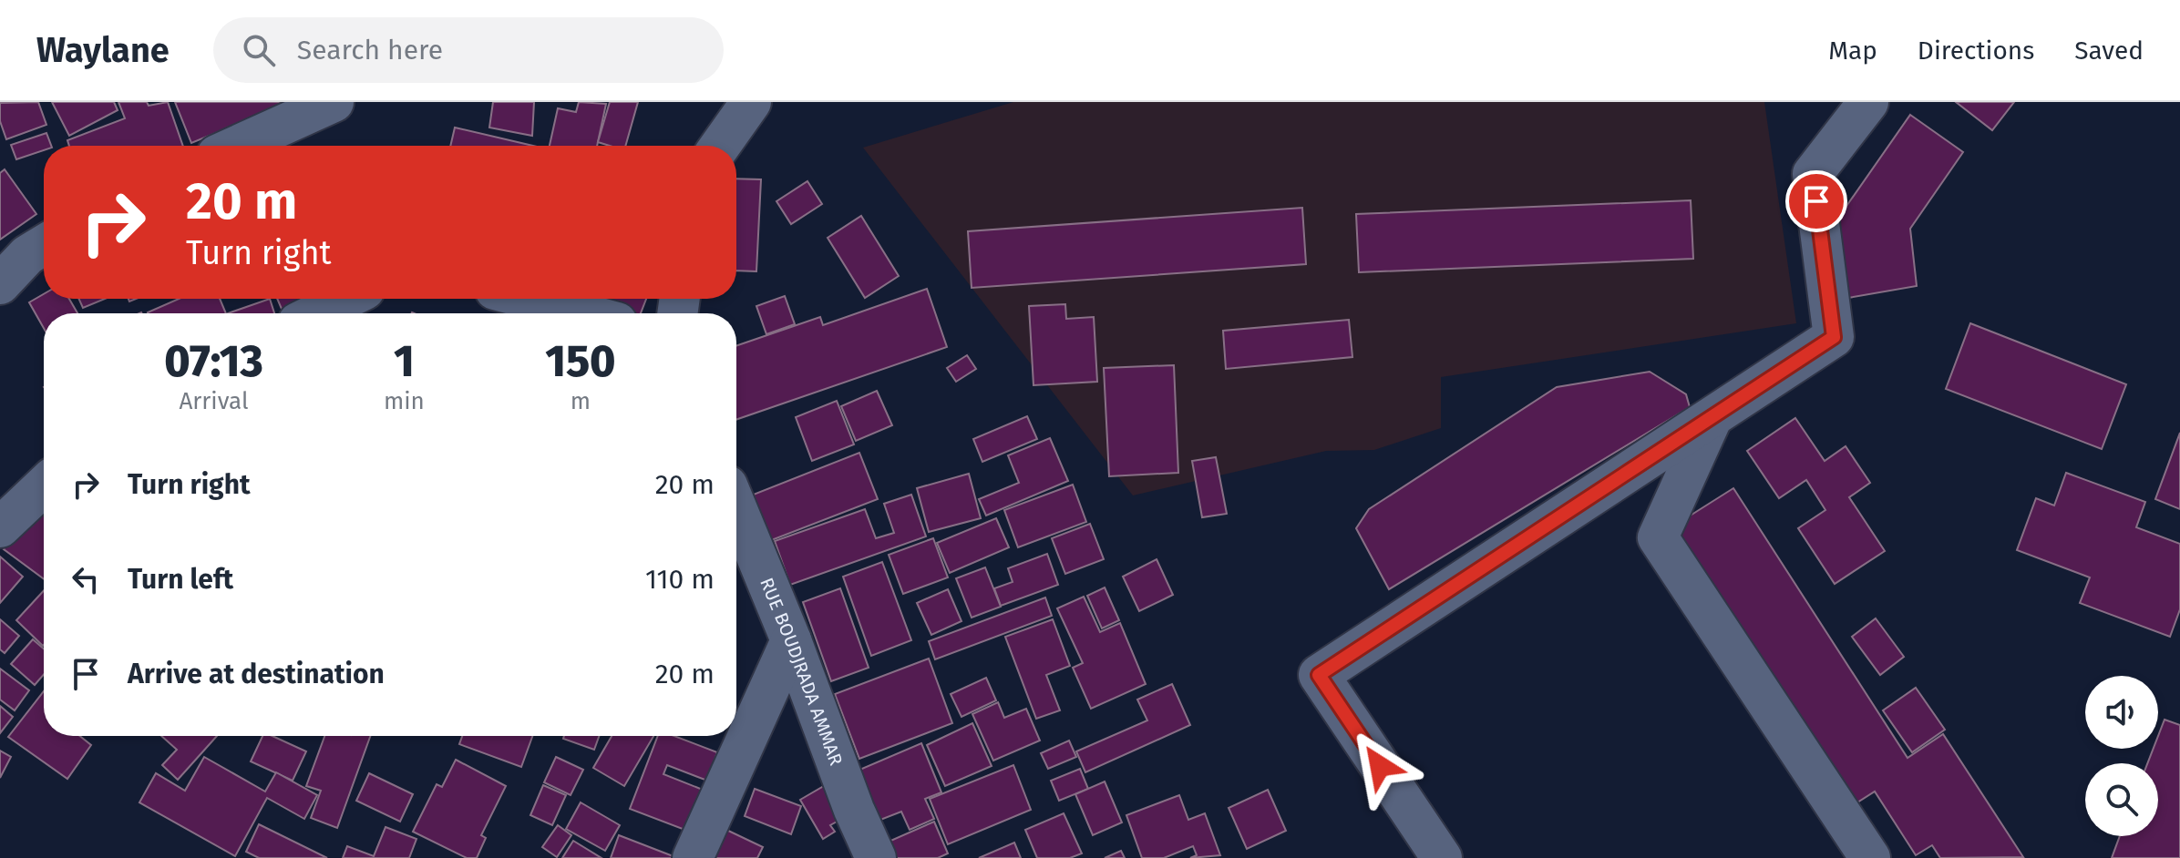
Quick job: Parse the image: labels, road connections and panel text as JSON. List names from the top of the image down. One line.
{"streets":{"street":["RUE BOUDJRADA AMMAR"]},"page":{"header":"Waylane","search":"Search here","nav":["Map","Directions","Saved"],"turn":["20 m","Turn right"],"eta":["07:13","Arrival","1","min","150","m"],"list":[{"name":"Turn right","value":"20 m"},{"name":"Turn left","value":"110 m"},{"name":"Arrive at destination","value":"20 m"}]}}
